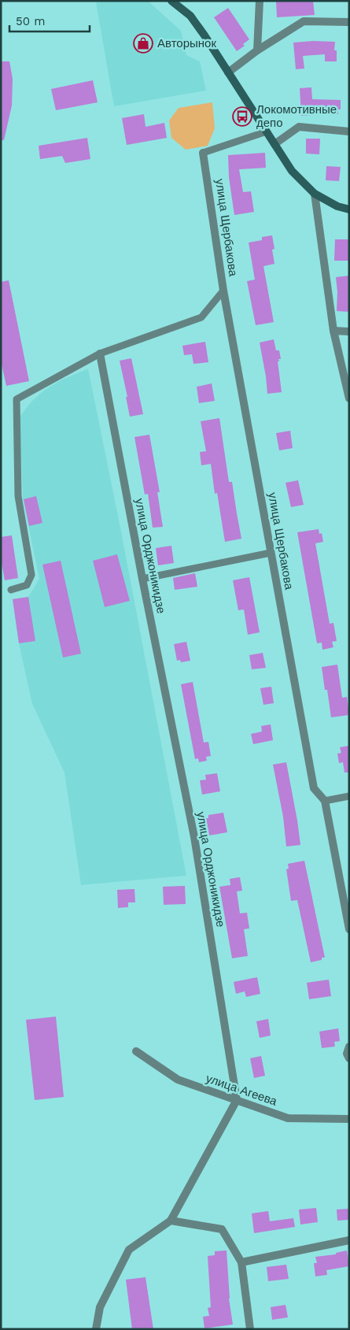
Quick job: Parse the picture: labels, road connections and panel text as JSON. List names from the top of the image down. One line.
{"streets":{"street":["улица Щербакова","улица Орджоникидзе","улица Агеева"]},"crossings":[["улица Орджоникидзе","улица Агеева"]],"places":{"shop":["Авторынок"],"bus stop":["Локомотивные депо"]},"scale_bar":"50 m"}
